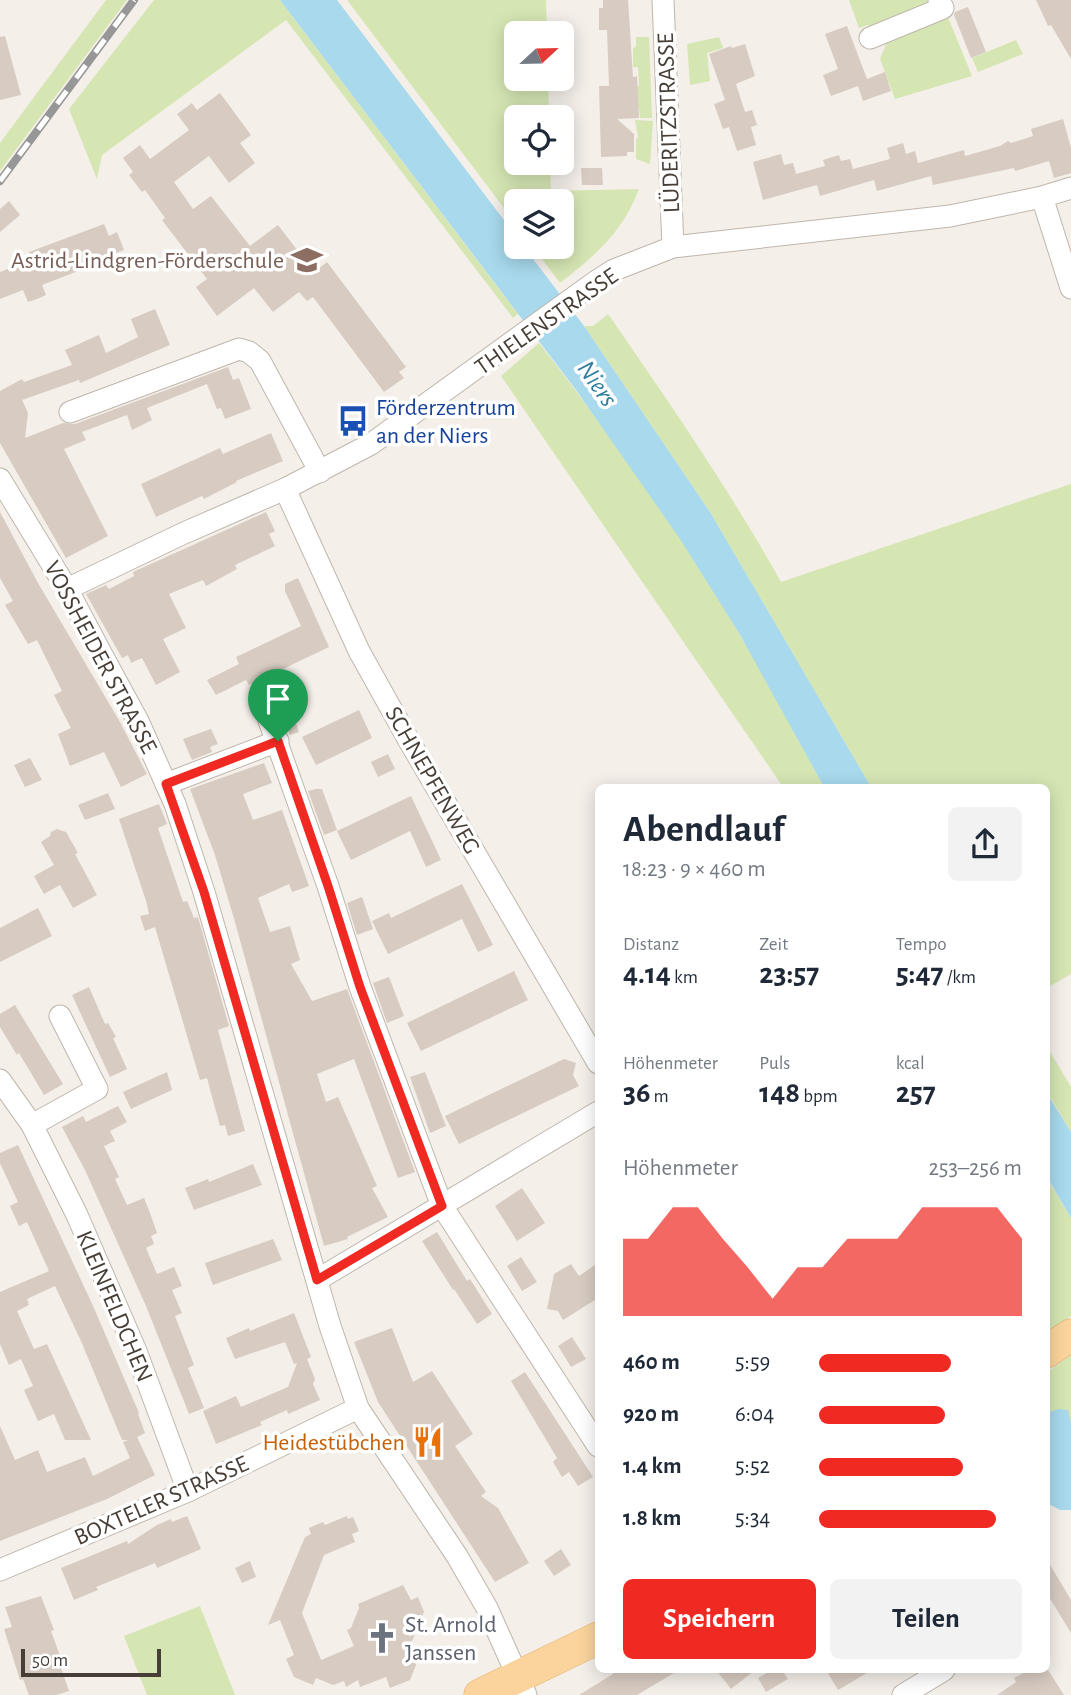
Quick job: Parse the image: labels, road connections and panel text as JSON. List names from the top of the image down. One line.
{"streets":{"street":["LÜDERITZSTRASSE","THIELENSTRASSE","VOSSHEIDER STRASSE","SCHNEPFENWEG","KLEINFELDCHEN","BOXTELER STRASSE"]},"crossings":[["LÜDERITZSTRASSE","THIELENSTRASSE"],["THIELENSTRASSE","VOSSHEIDER STRASSE"],["THIELENSTRASSE","SCHNEPFENWEG"],["VOSSHEIDER STRASSE","BOXTELER STRASSE"],["KLEINFELDCHEN","BOXTELER STRASSE"]],"water":["Niers"],"places":{"school or university":["Astrid-Lindgren-Förderschule"],"bus stop":["Förderzentrum an der Niers"],"restaurant":["Heidestübchen"],"church":["St. Arnold Janssen"]},"scale_bar":"50 m","north":"right","page":{"heading":["Abendlauf","18:23 · 9 × 460 m"],"stats":[["Distanz","4.14 km"],["Zeit","23:57"],["Tempo","5:47 /km"],["Höhenmeter","36 m"],["Puls","148 bpm"],["kcal","257"]],"chart":["Höhenmeter","253–256 m"],"list":[{"name":"460 m","note":"5:59"},{"name":"920 m","note":"6:04"},{"name":"1.4 km","note":"5:52"},{"name":"1.8 km","note":"5:34"}],"buttons":["Speichern","Teilen"],"scale":"50 m"}}
